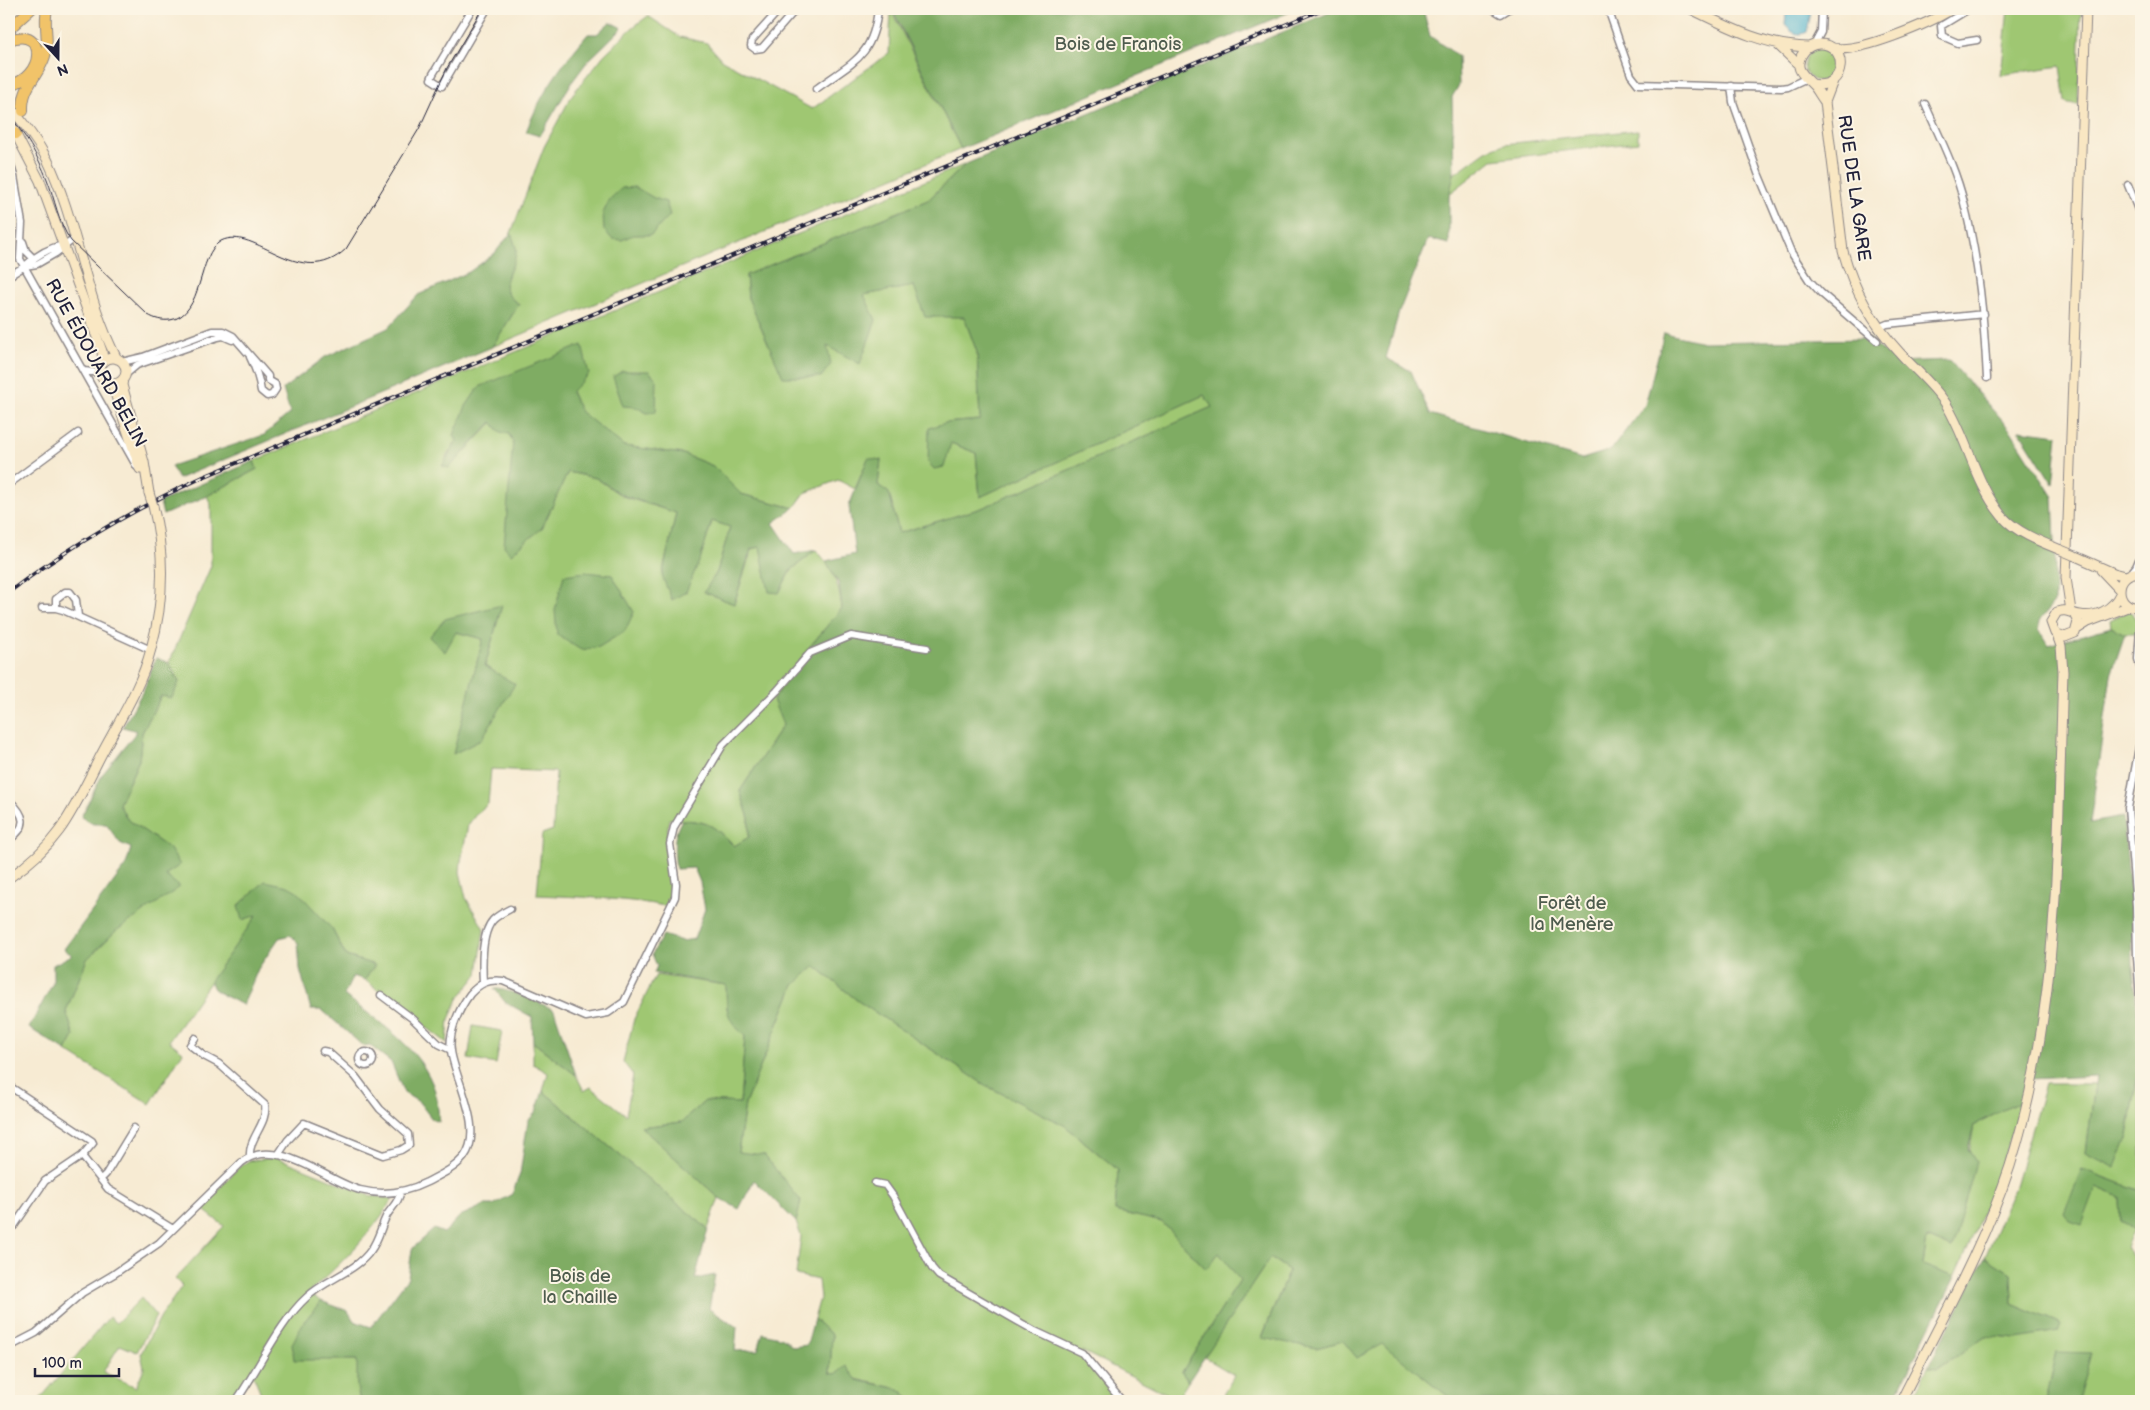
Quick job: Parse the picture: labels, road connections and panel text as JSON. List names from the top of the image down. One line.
{"streets":{"street":["RUE DE LA GARE","RUE ÉDOUARD BELIN"]},"parks":["Bois de Franois","Forêt de la Menère","Bois de la Chaille"],"scale_bar":"100 m","north":"bottom"}
